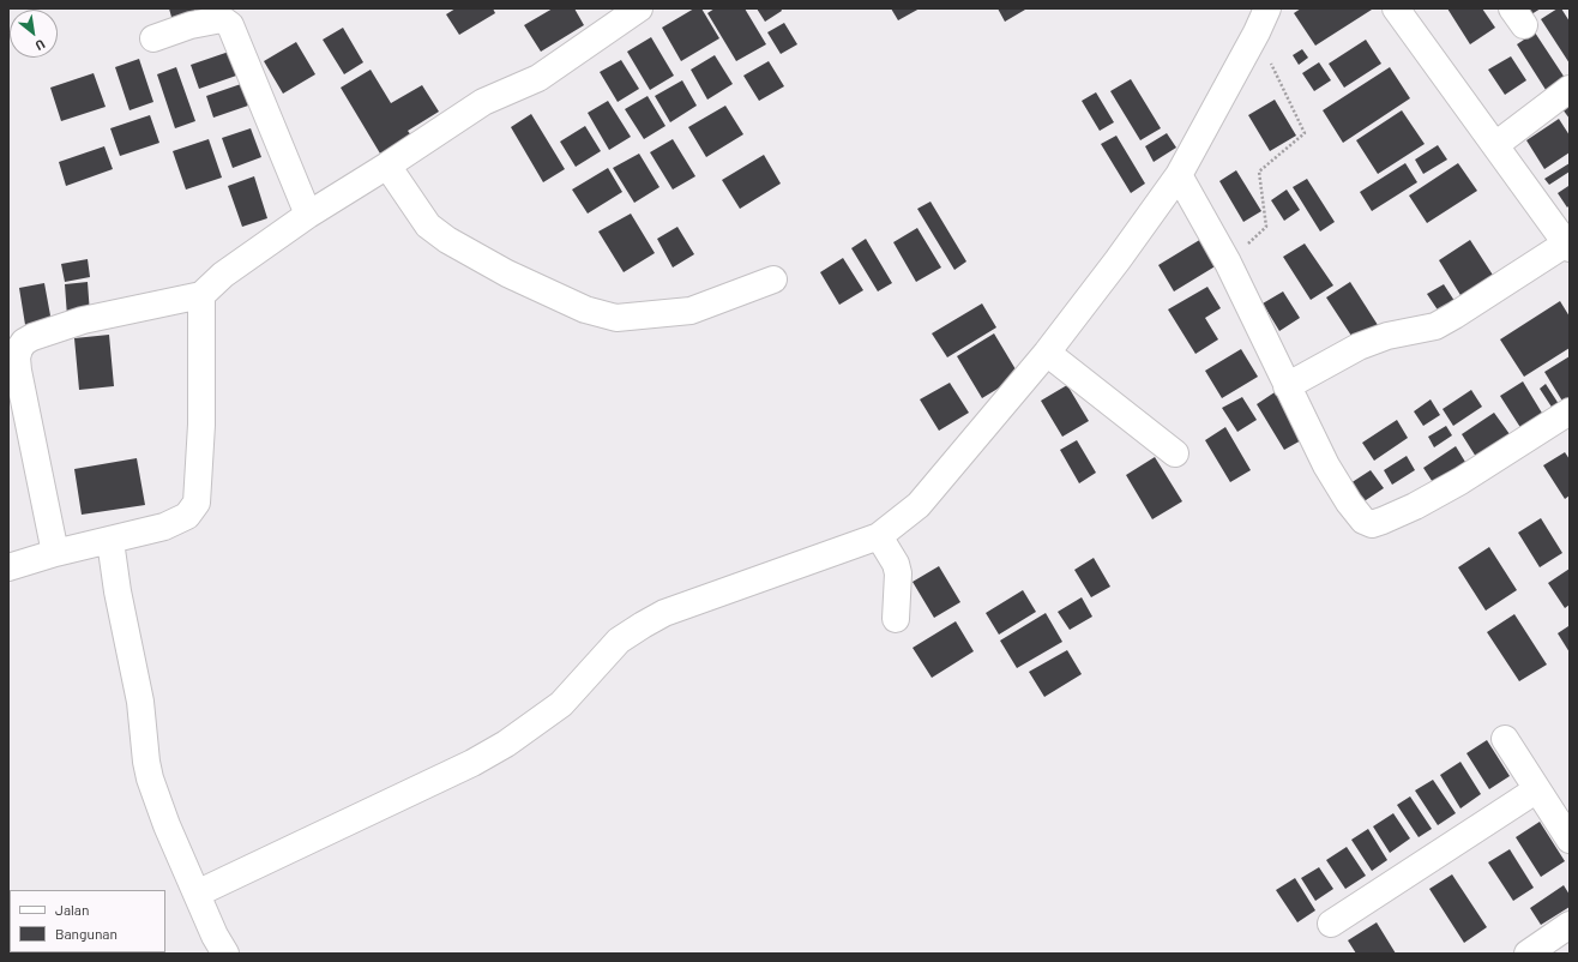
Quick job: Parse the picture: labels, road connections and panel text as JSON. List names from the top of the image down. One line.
{"legend":["Jalan","Bangunan"],"north":"bottom right"}
